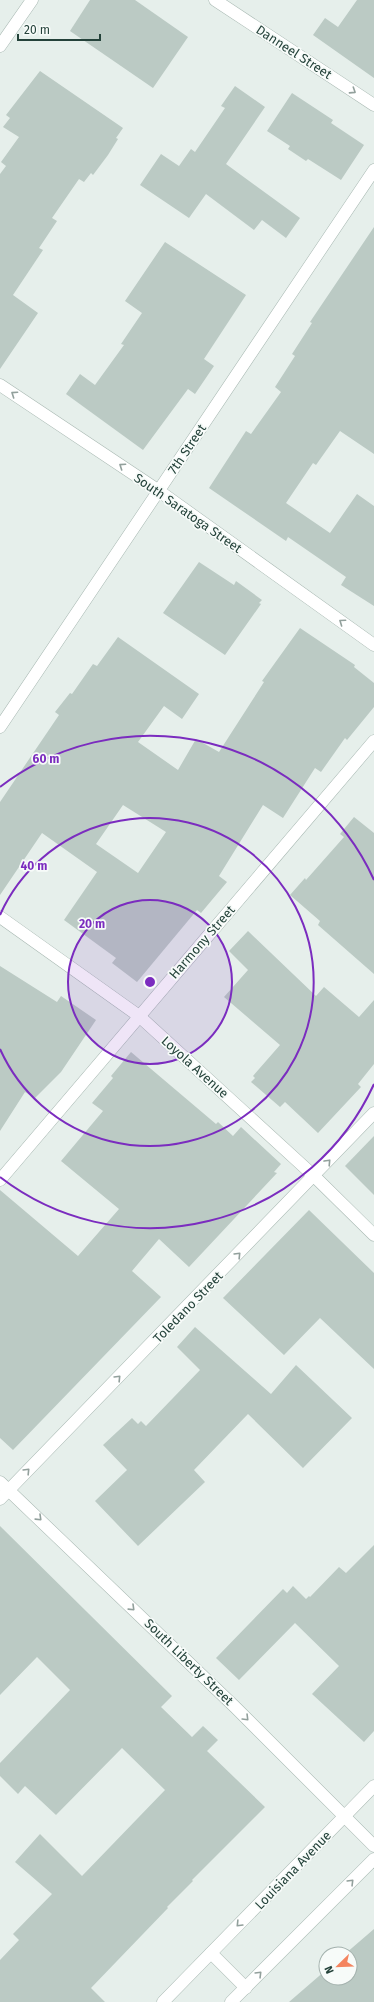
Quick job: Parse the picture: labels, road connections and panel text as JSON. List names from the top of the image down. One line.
{"streets":{"street":["Danneel Street","7th Street","South Saratoga Street","Harmony Street","Loyola Avenue","Toledano Street","South Liberty Street","Louisiana Avenue"]},"crossings":[["7th Street","South Saratoga Street"],["Harmony Street","Loyola Avenue"],["Loyola Avenue","Toledano Street"],["Toledano Street","South Liberty Street"],["South Liberty Street","Louisiana Avenue"]],"one_way":["Danneel Street","South Saratoga Street","Toledano Street","South Liberty Street"],"scale_bar":"20 m","north":"bottom left","rings":["60 m","40 m","20 m"]}
